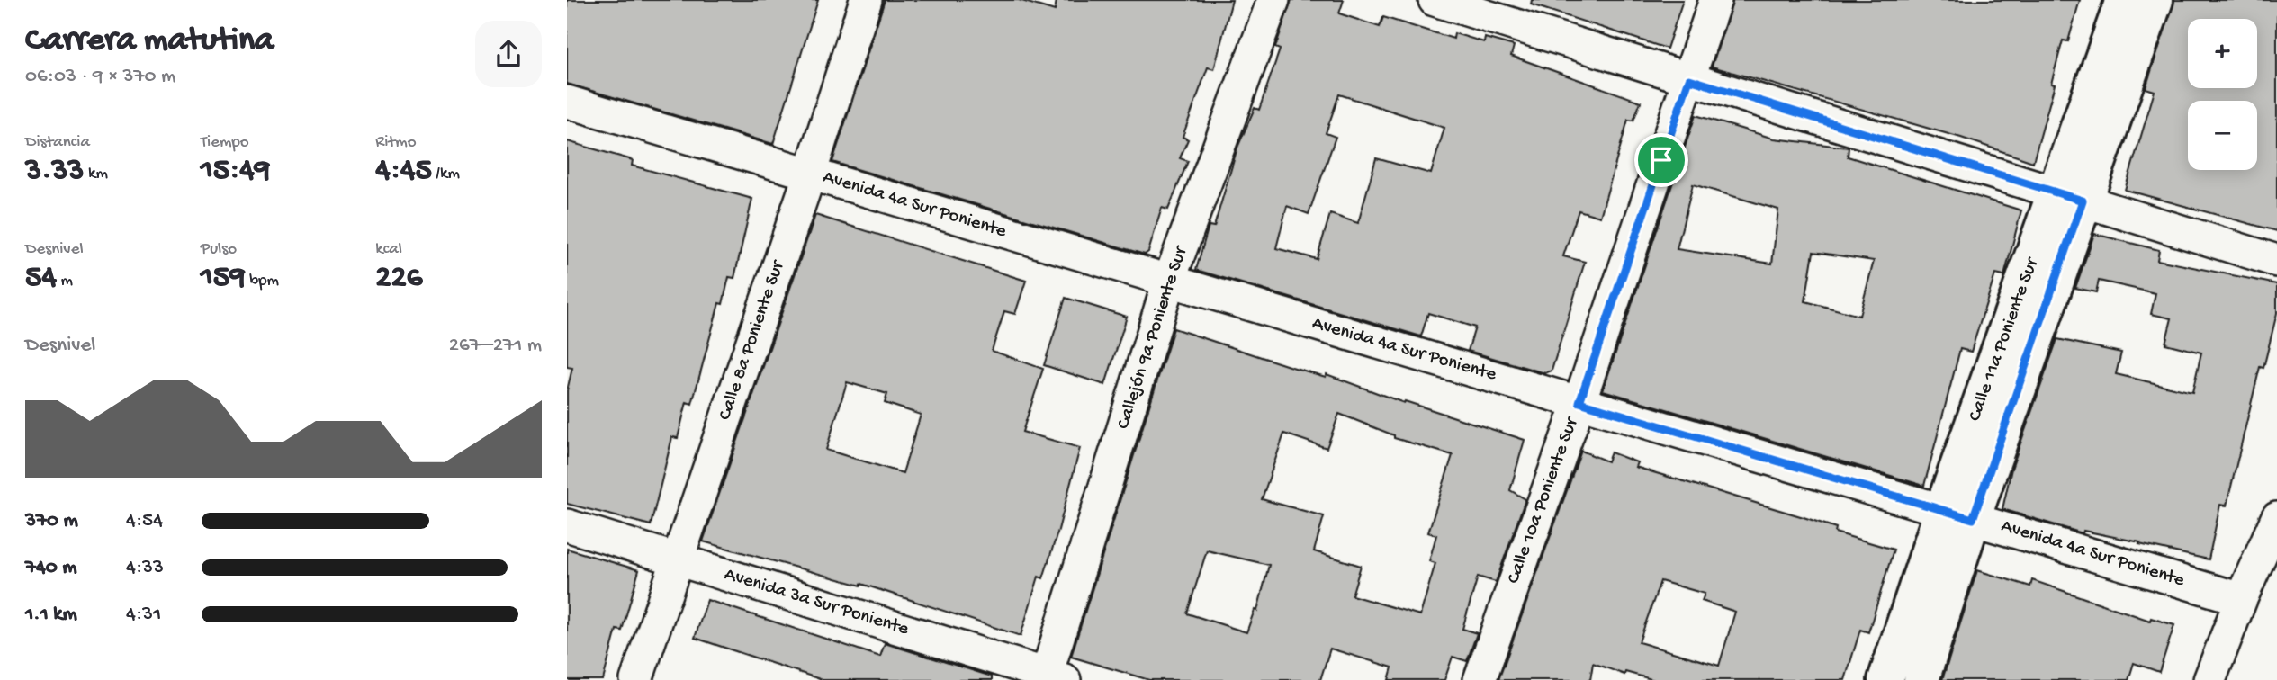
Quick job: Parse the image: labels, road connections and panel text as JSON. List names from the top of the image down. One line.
{"streets":{"main road":["Calle 11a Poniente Sur"],"street":["Avenida 4a Sur Poniente","Callejón 9a Poniente Sur","Calle 8a Poniente Sur","Calle 10a Poniente Sur","Avenida 3a Sur Poniente"]},"crossings":[["Avenida 4a Sur Poniente","Callejón 9a Poniente Sur"],["Avenida 4a Sur Poniente","Calle 11a Poniente Sur"],["Avenida 4a Sur Poniente","Calle 8a Poniente Sur"],["Avenida 4a Sur Poniente","Calle 10a Poniente Sur"],["Callejón 9a Poniente Sur","Avenida 3a Sur Poniente"],["Calle 8a Poniente Sur","Avenida 3a Sur Poniente"]],"page":{"heading":["Carrera matutina","06:03 · 9 × 370 m"],"map_buttons":["+","−"],"stats":[["Distancia","3.33 km"],["Tiempo","15:49"],["Ritmo","4:45 /km"],["Desnivel","54 m"],["Pulso","159 bpm"],["kcal","226"]],"chart":["Desnivel","267–271 m"],"list":[{"name":"370 m","note":"4:54"},{"name":"740 m","note":"4:33"},{"name":"1.1 km","note":"4:31"}]}}
